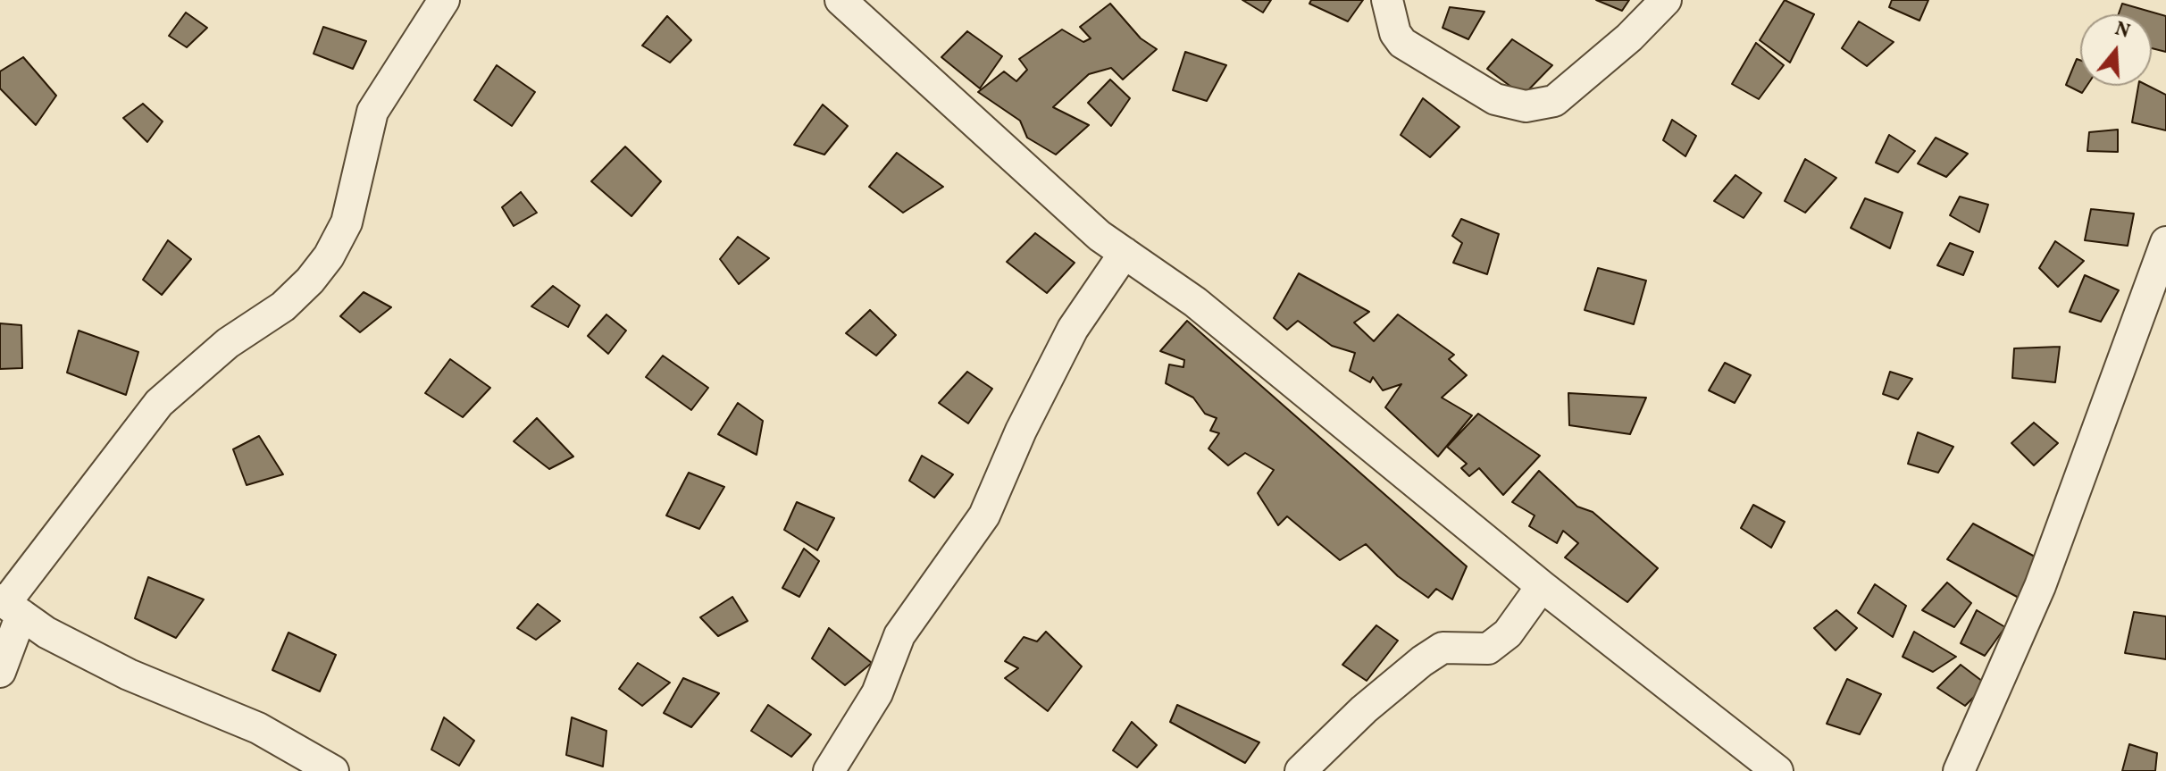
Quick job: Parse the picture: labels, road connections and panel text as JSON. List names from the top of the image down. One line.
{"north":"top"}
